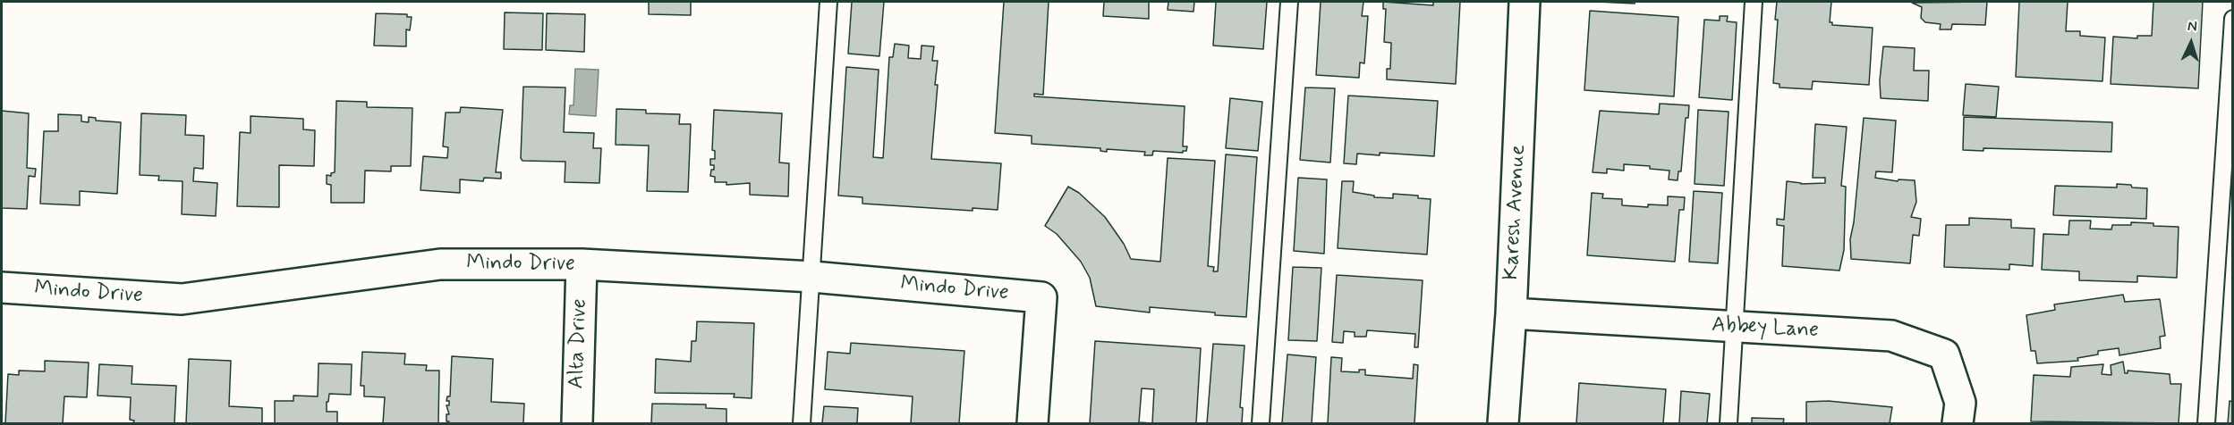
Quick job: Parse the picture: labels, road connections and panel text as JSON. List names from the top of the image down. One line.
{"streets":{"street":["Karesh Avenue","Mindo Drive","Abbey Lane","Alta Drive"]},"crossings":[["Karesh Avenue","Abbey Lane"],["Mindo Drive","Alta Drive"]],"north":"top"}
